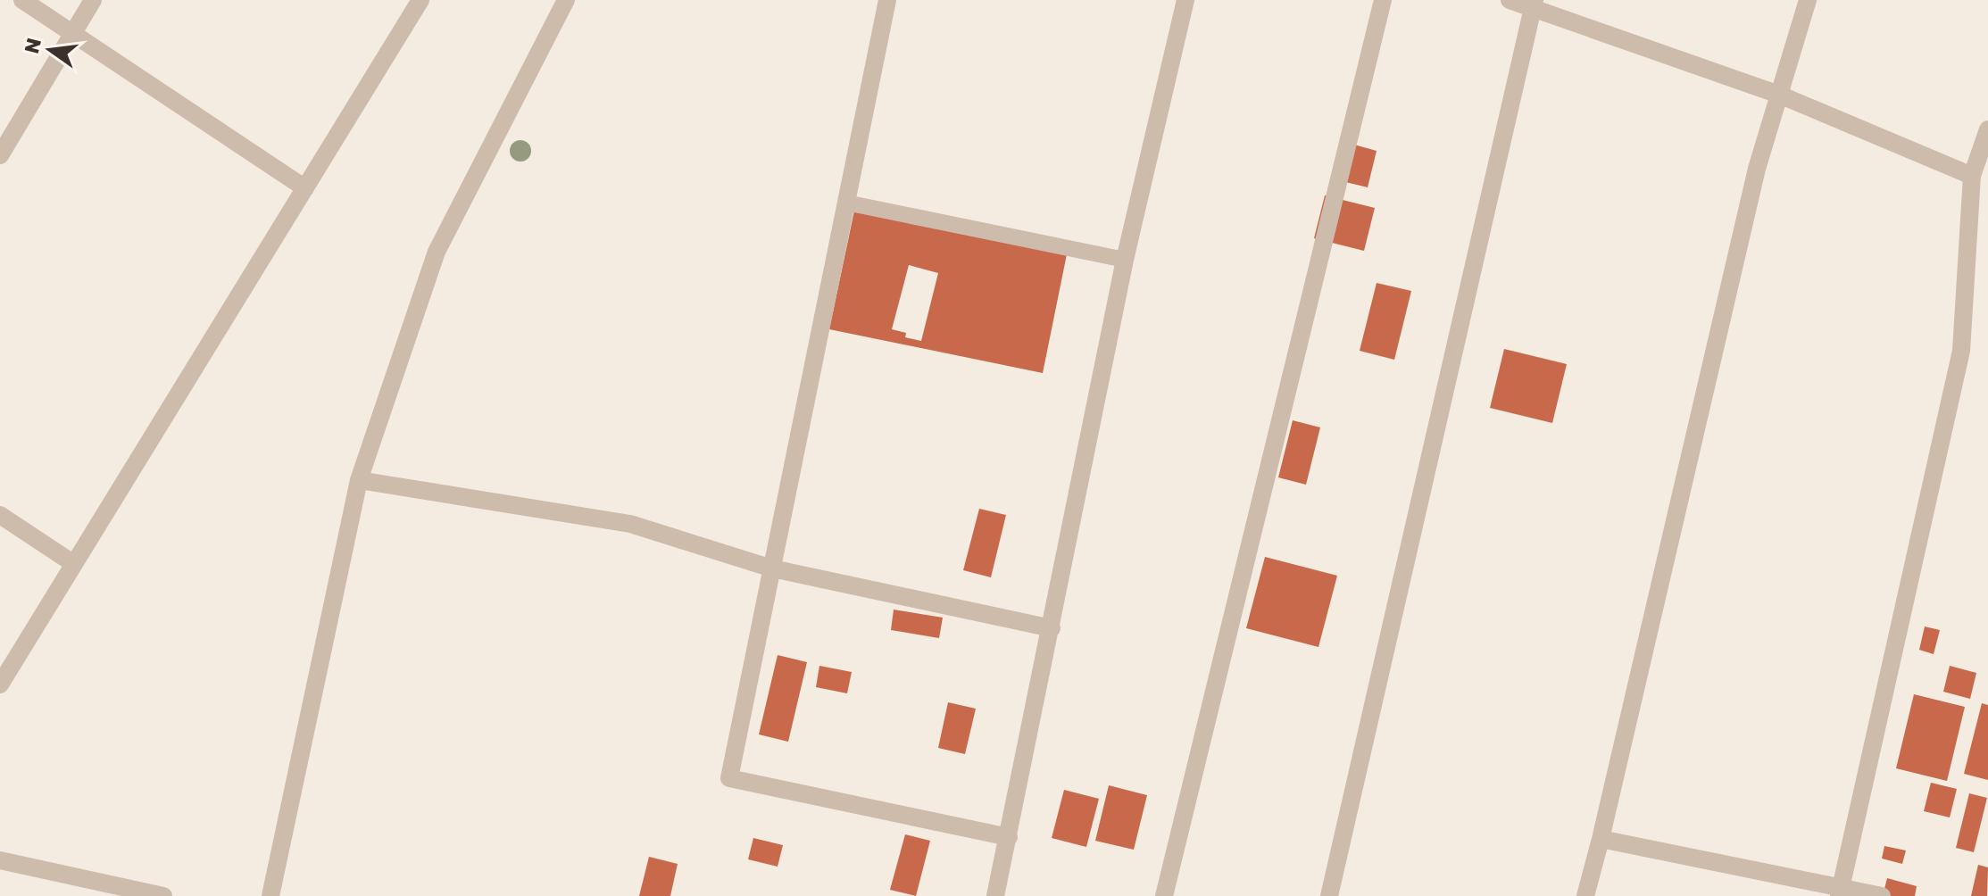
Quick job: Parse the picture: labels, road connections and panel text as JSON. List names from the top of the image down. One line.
{"north":"left"}
